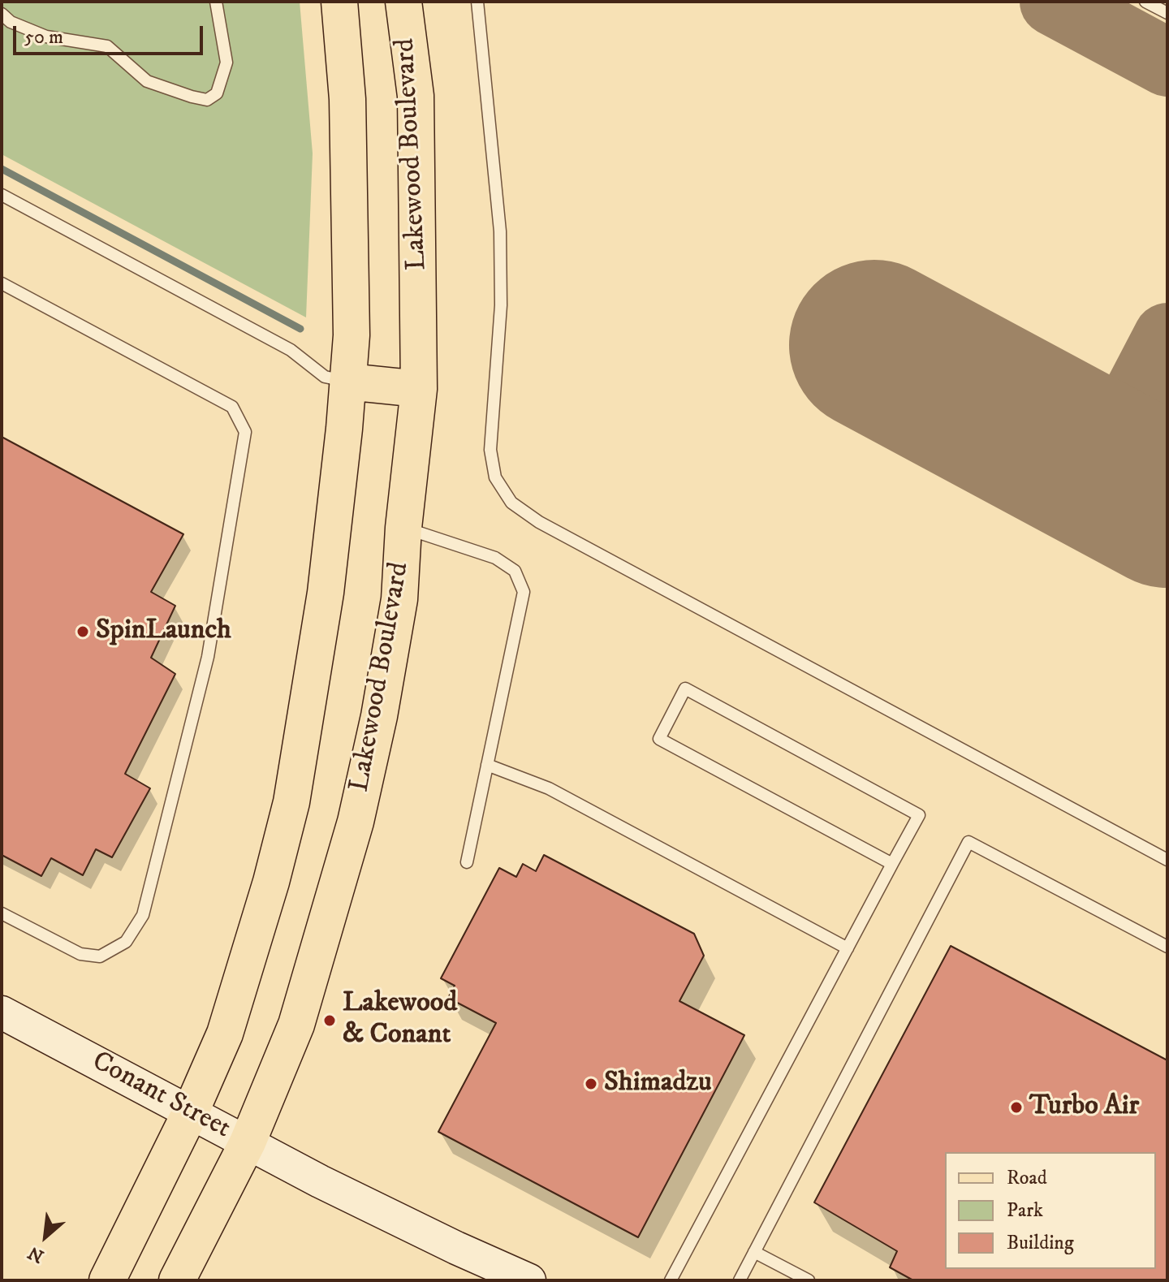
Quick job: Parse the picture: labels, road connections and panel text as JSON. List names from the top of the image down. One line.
{"streets":{"main road":["Lakewood Boulevard"],"street":["Conant Street"]},"crossings":[["Lakewood Boulevard","Conant Street"]],"places":["SpinLaunch","Lakewood & Conant","Shimadzu","Turbo Air"],"legend":["Road","Park","Building"],"scale_bar":"50 m","north":"bottom left"}
